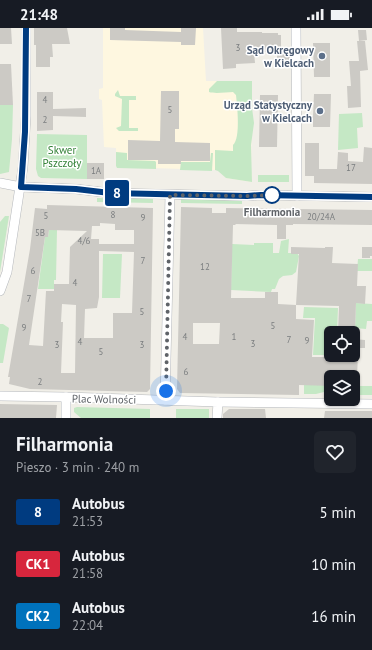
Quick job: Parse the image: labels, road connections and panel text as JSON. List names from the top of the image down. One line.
{"streets":{"street":["Plac Wolności"]},"parks":["Skwer Pszczoły"],"places":["Sąd Okręgowy w Kielcach","Urząd Statystyczny w Kielcach","Filharmonia"],"lines":["bus line 8"],"house_numbers":["3","4","5","2","17","1A","8","5","20/24A","9","5B","4/6","7","12","6","4","7","5","5","9","4","1","7","9","4","3","3","3","5","6","2"],"page":{"status":"21:48","on_map":"8","heading":["Filharmonia","Pieszo · 3 min · 240 m"],"list":[{"mark":"8","name":"Autobus","note":"21:53","value":"5 min"},{"mark":"CK1","name":"Autobus","note":"21:58","value":"10 min"},{"mark":"CK2","name":"Autobus","note":"22:04","value":"16 min"}]}}
